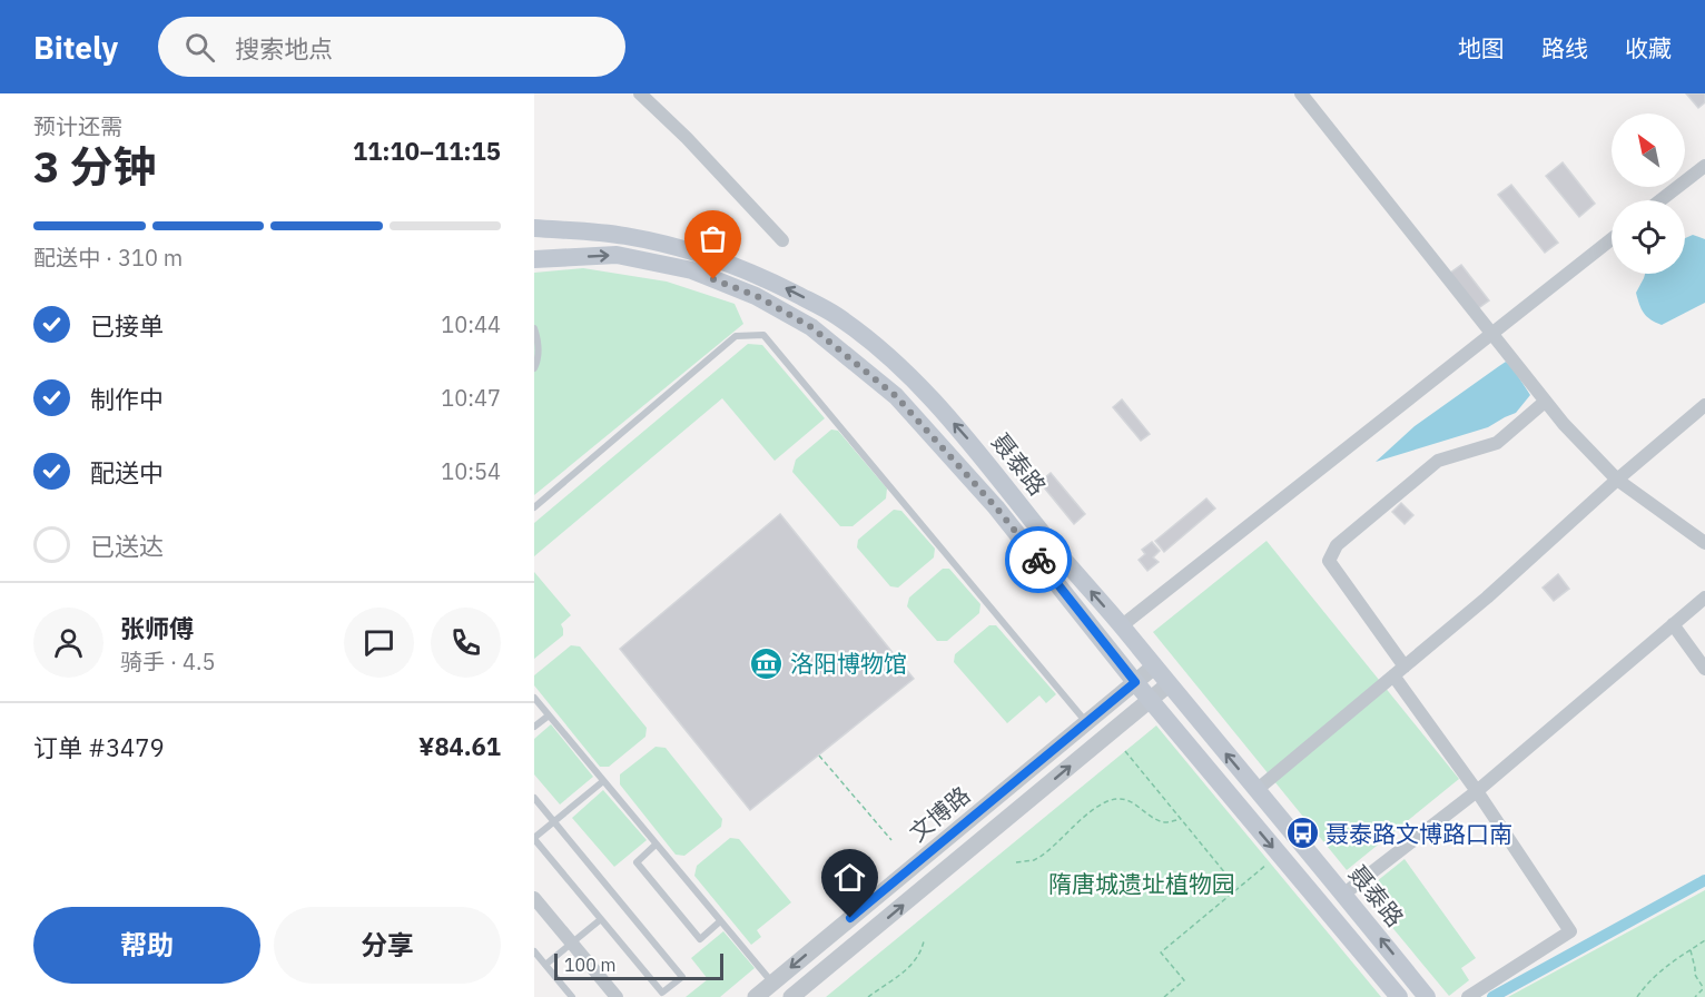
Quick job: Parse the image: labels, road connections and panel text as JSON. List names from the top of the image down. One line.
{"streets":{"main road":["聂泰路"],"street":["文博路"]},"crossings":[["聂泰路","文博路"]],"parks":["隋唐城遗址植物园"],"places":{"museum":["洛阳博物馆"],"bus stop":["聂泰路文博路口南"]},"scale_bar":"100 m","north":"top left","page":{"header":"Bitely","search":"搜索地点","nav":["地图","路线","收藏"],"heading":["3 分钟","预计还需","11:10–11:15"],"panel":["张师傅","骑手 · 4.5","订单 #3479","¥84.61"],"bar":"配送中 · 310 m","list":[["已接单","10:44"],["制作中","10:47"],["配送中","10:54"],"已送达"],"buttons":["帮助","分享"],"scale":"100 m"}}
